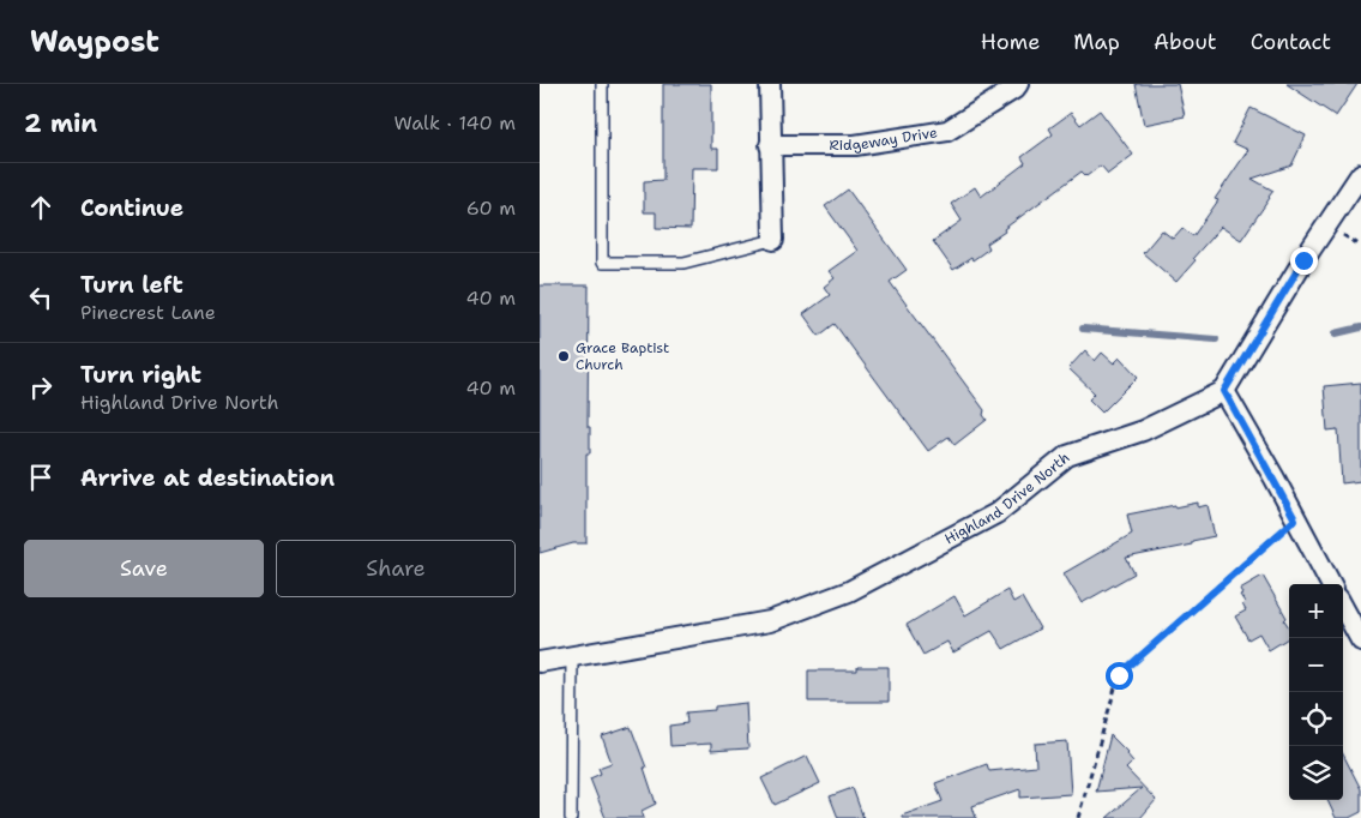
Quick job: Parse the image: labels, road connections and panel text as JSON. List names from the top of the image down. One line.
{"streets":{"street":["Ridgeway Drive","Highland Drive North"]},"places":["Grace Baptist Church"],"page":{"header":"Waypost","nav":["Home","Map","About","Contact"],"heading":["2 min","Walk · 140 m"],"list":[["Continue","60 m"],["Turn left","Pinecrest Lane","40 m"],["Turn right","Highland Drive North","40 m"],"Arrive at destination"],"buttons":["Save","Share"],"map_buttons":["+","−"]}}
